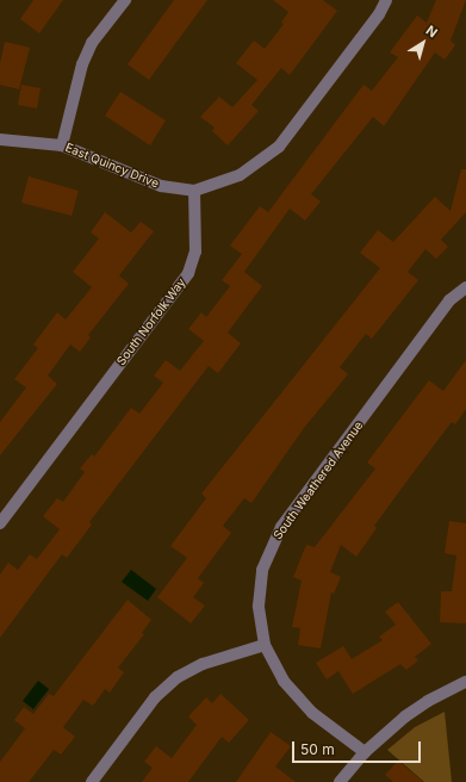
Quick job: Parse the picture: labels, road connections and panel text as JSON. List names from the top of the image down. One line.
{"streets":{"street":["East Quincy Drive","South Norfolk Way","South Weathered Avenue"]},"crossings":[["East Quincy Drive","South Norfolk Way"]],"scale_bar":"50 m","north":"top right"}
